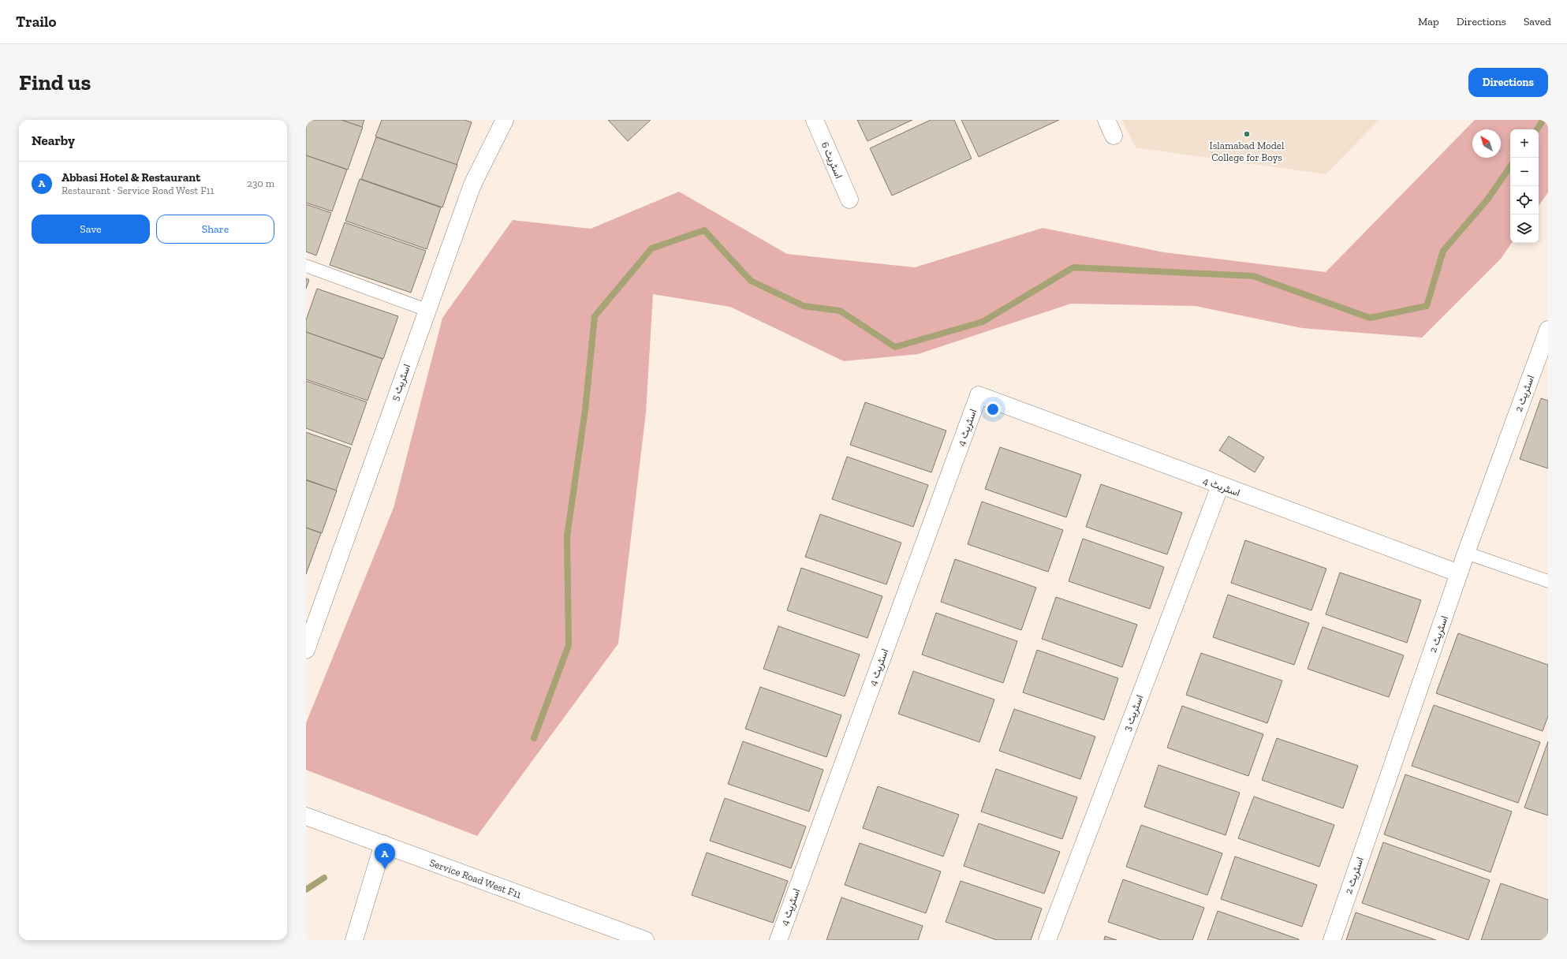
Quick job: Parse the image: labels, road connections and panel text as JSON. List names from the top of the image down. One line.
{"streets":{"street":["اسٹریٹ 6","اسٹریٹ 5","اسٹریٹ 2","اسٹریٹ 4","اسٹریٹ 3","Service Road West F11"]},"crossings":[["اسٹریٹ 2","اسٹریٹ 4"],["اسٹریٹ 4","اسٹریٹ 3"]],"places":["Islamabad Model College for Boys"],"north":"top left","page":{"header":"Trailo","nav":["Map","Directions","Saved"],"buttons":["Directions",["Save","Share"]],"title":"Find us","heading":"Nearby","map_buttons":["+","−"],"list":[{"mark":"A","name":"Abbasi Hotel & Restaurant","note":"Restaurant · Service Road West F11","value":"230 m"}],"pins":"A"}}
